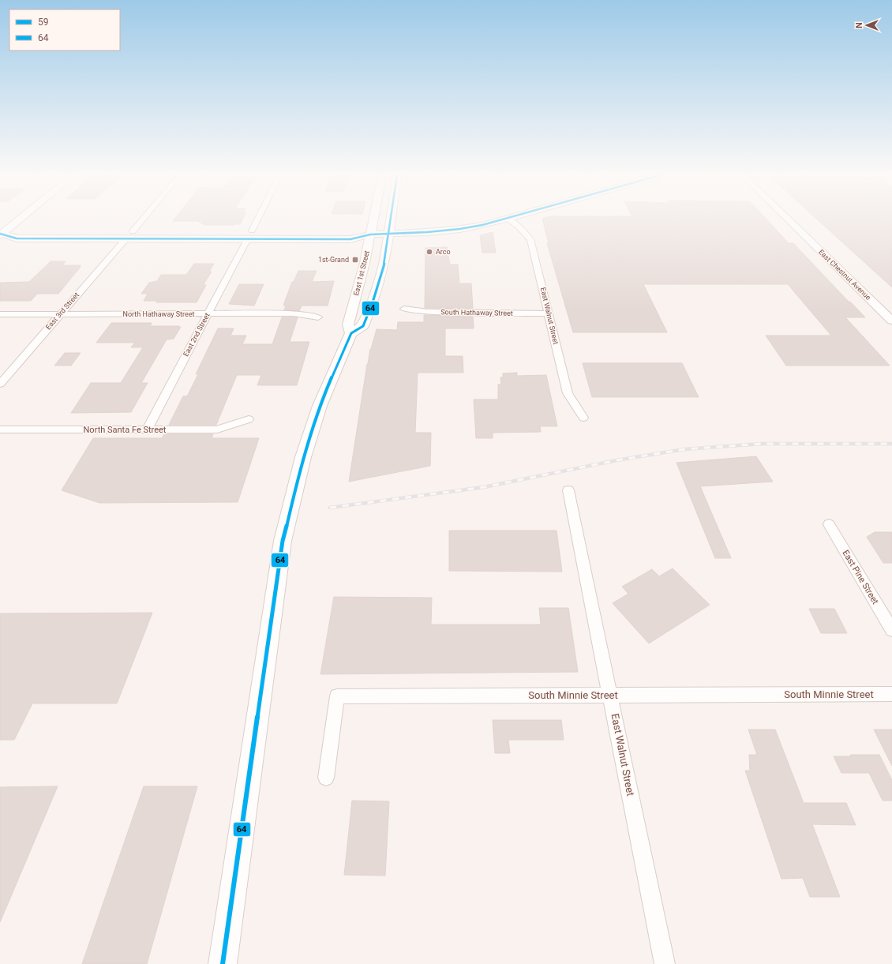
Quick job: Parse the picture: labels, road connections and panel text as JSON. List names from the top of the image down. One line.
{"streets":{"main road":["East 1st Street"],"street":["East Chestnut Avenue","East 3rd Street","South Hathaway Street","North Hathaway Street","East Walnut Street","East 2nd Street","North Santa Fe Street","East Pine Street","South Minnie Street"]},"crossings":[["East 3rd Street","North Hathaway Street"],["South Hathaway Street","East Walnut Street"],["North Hathaway Street","East 2nd Street"],["East Walnut Street","South Minnie Street"],["East 2nd Street","North Santa Fe Street"]],"places":{"other":["Arco"],"transit":["1st-Grand"]},"lines":["transit line 59","transit line 64"],"legend":["59","64"],"north":"left"}
